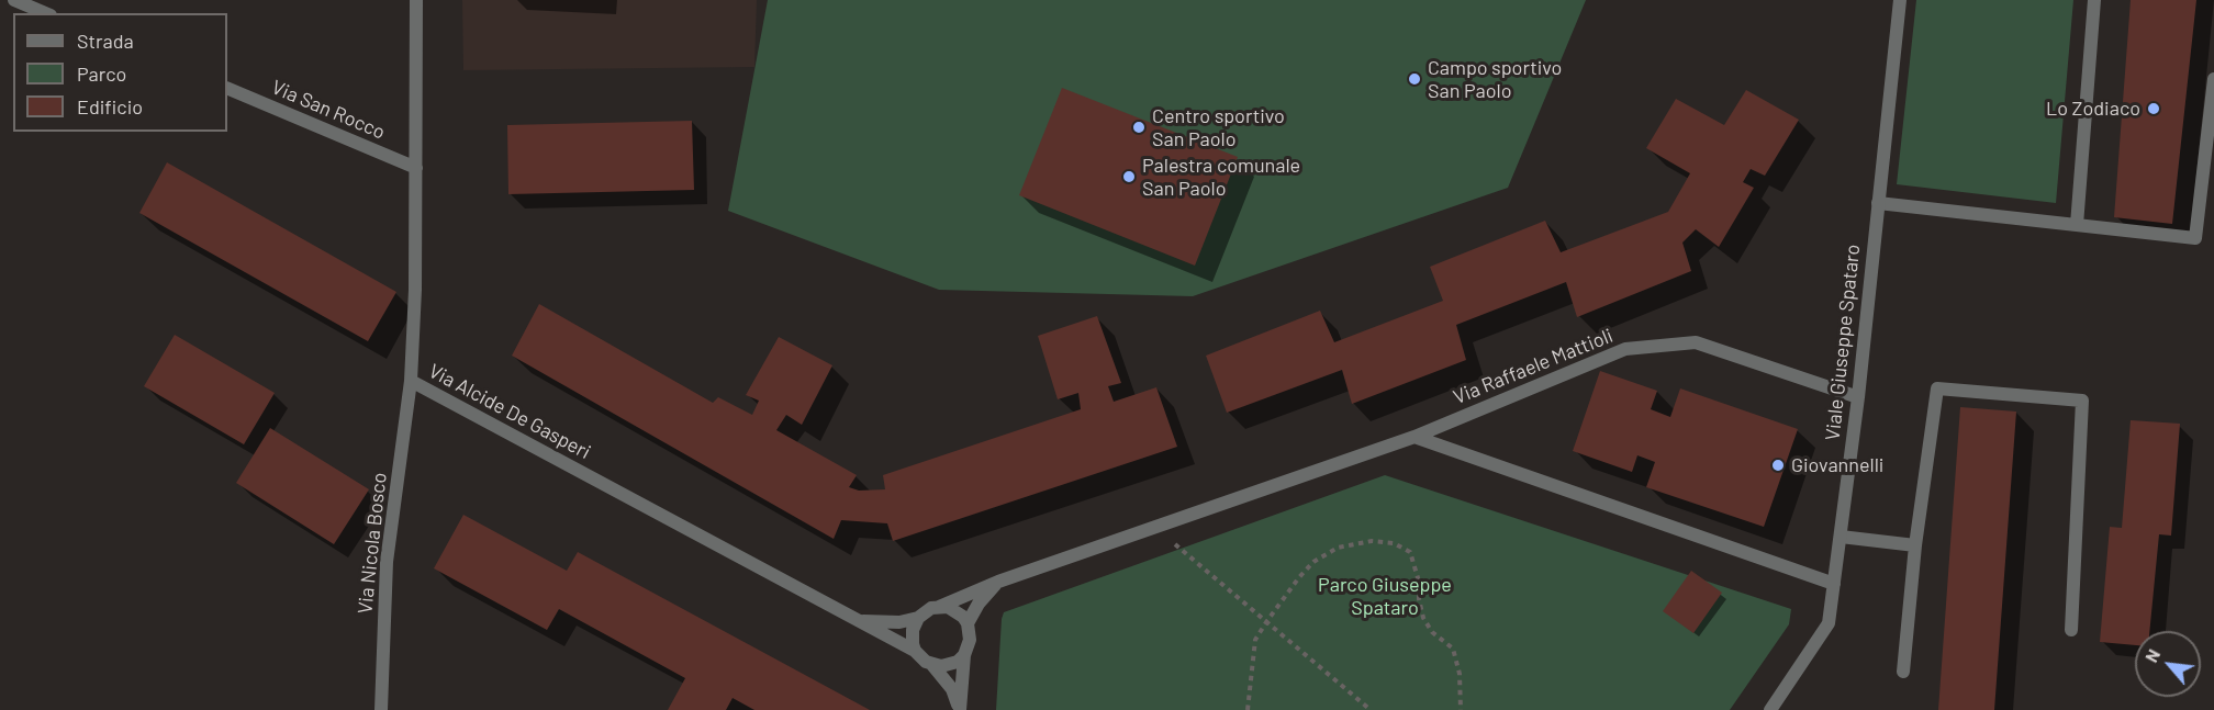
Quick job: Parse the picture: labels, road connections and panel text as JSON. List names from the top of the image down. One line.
{"streets":{"street":["Via San Rocco","Viale Giuseppe Spataro","Via Raffaele Mattioli","Via Alcide De Gasperi","Via Nicola Bosco"]},"crossings":[["Via San Rocco","Via Alcide De Gasperi"],["Viale Giuseppe Spataro","Via Raffaele Mattioli"],["Via Raffaele Mattioli","Via Alcide De Gasperi"],["Via Alcide De Gasperi","Via Nicola Bosco"]],"parks":["Parco Giuseppe Spataro"],"places":["Campo sportivo San Paolo","Lo Zodiaco","Centro sportivo San Paolo","Palestra comunale San Paolo","Giovannelli"],"legend":["Strada","Parco","Edificio"],"north":"top left"}
